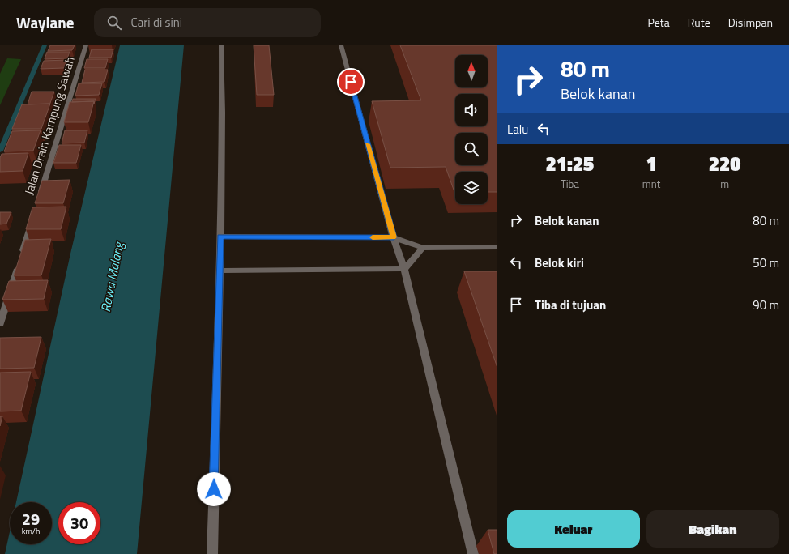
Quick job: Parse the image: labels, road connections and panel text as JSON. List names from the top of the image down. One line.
{"streets":{"street":["Jalan Drain Kampung Sawah"]},"water":["Rawa Malang"],"north":"top","page":{"header":"Waylane","search":"Cari di sini","nav":["Peta","Rute","Disimpan"],"turn":["80 m","Belok kanan"],"then":"Lalu","eta":["21:25","Tiba","1","mnt","220","m"],"list":[{"name":"Belok kanan","value":"80 m"},{"name":"Belok kiri","value":"50 m"},{"name":"Tiba di tujuan","value":"90 m"}],"speed":"29 km/h","limit":"30","buttons":["Keluar","Bagikan"]}}
